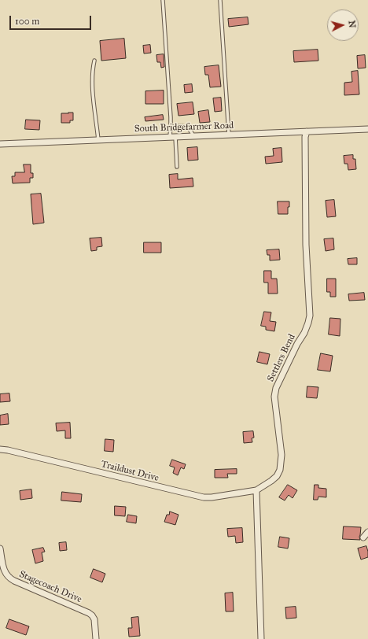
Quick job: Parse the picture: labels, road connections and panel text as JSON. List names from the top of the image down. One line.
{"streets":{"street":["South Bridgefarmer Road","Settlers Bend","Traildust Drive","Stagecoach Drive"]},"crossings":[["South Bridgefarmer Road","Settlers Bend"],["Settlers Bend","Traildust Drive"]],"scale_bar":"100 m","north":"right"}
